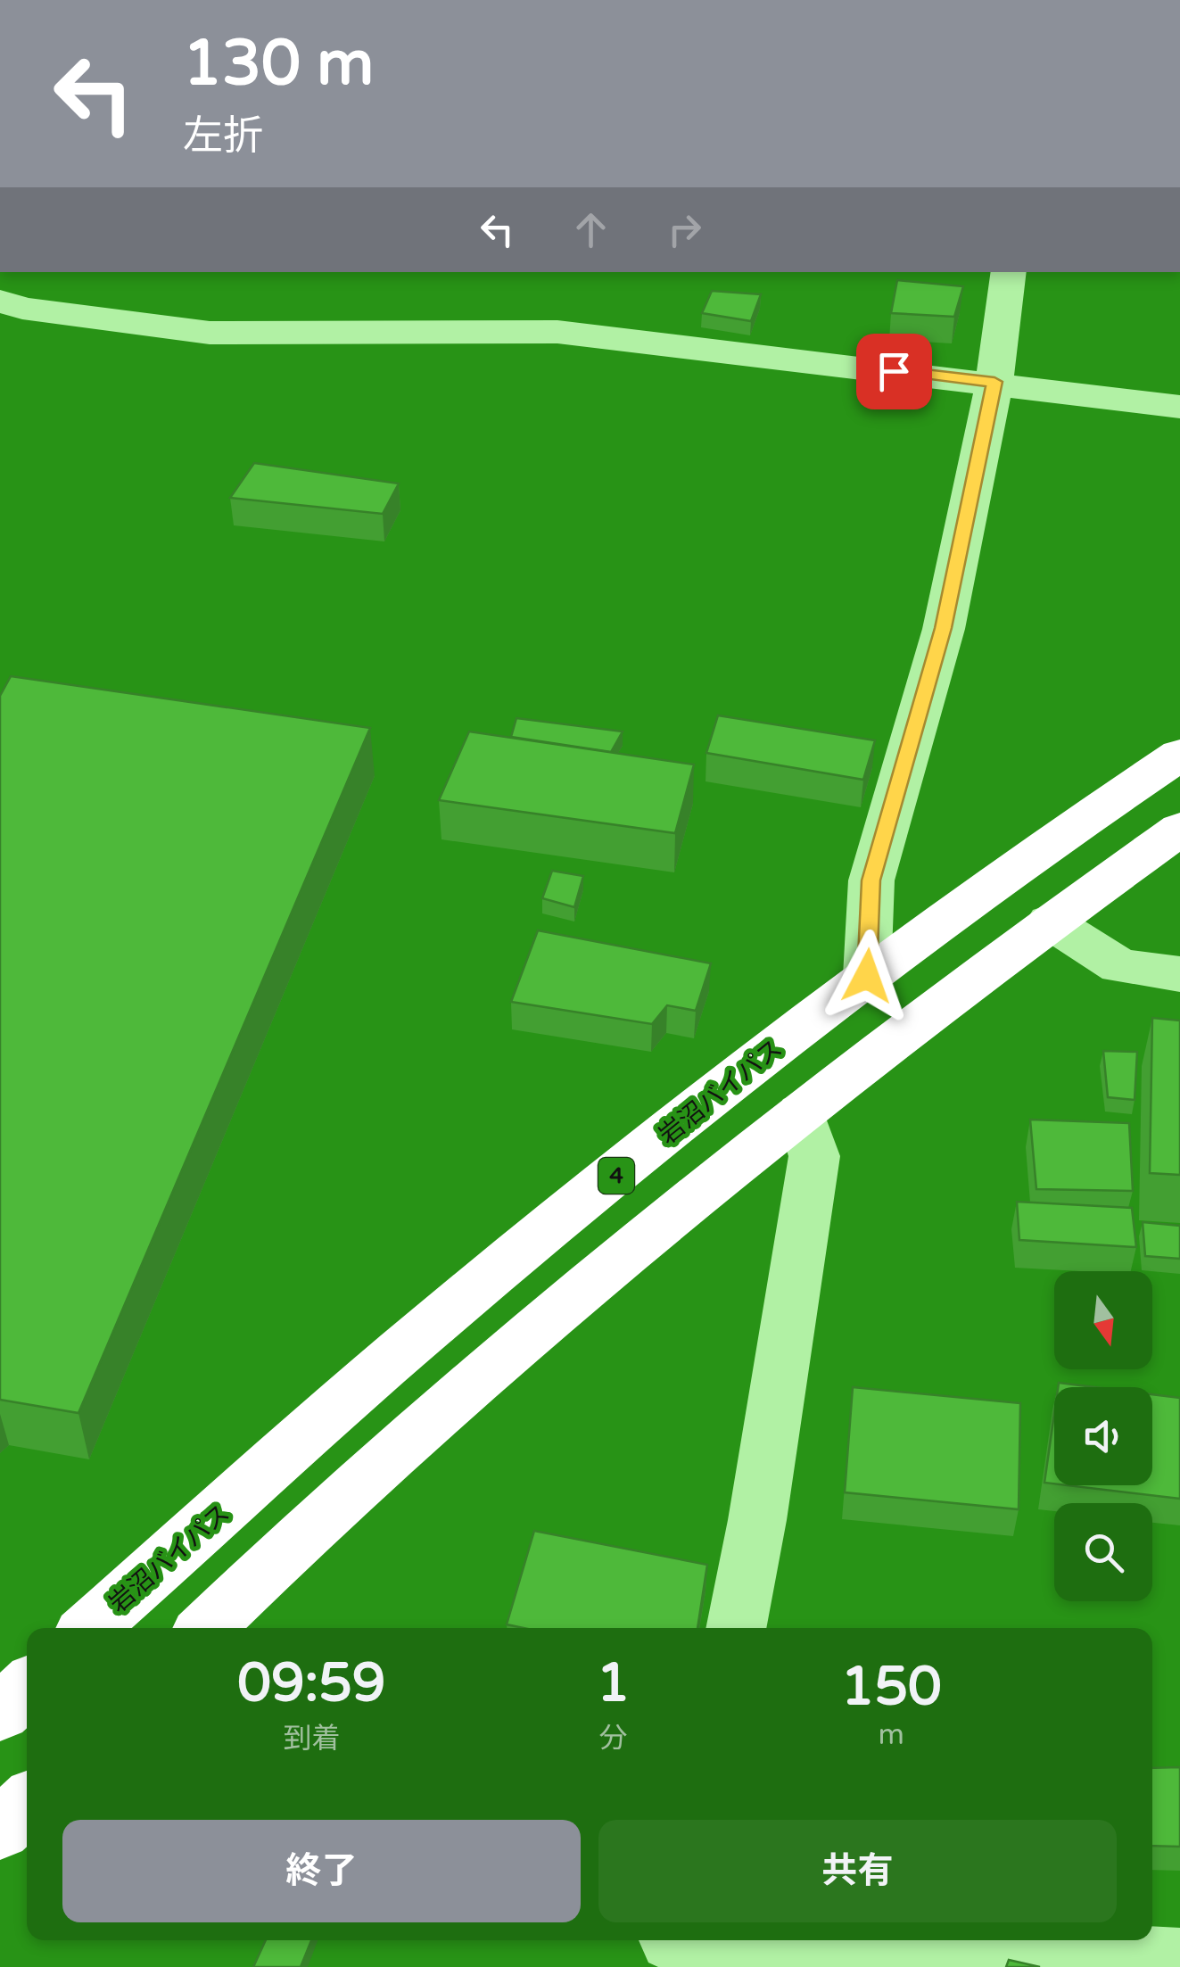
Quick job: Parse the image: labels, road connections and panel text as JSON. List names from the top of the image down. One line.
{"streets":{"highway":["岩沼バイパス","4"]},"north":"bottom","page":{"turn":["130 m","左折"],"eta":["09:59","到着","1","分","150","m"],"buttons":["終了","共有"]}}
